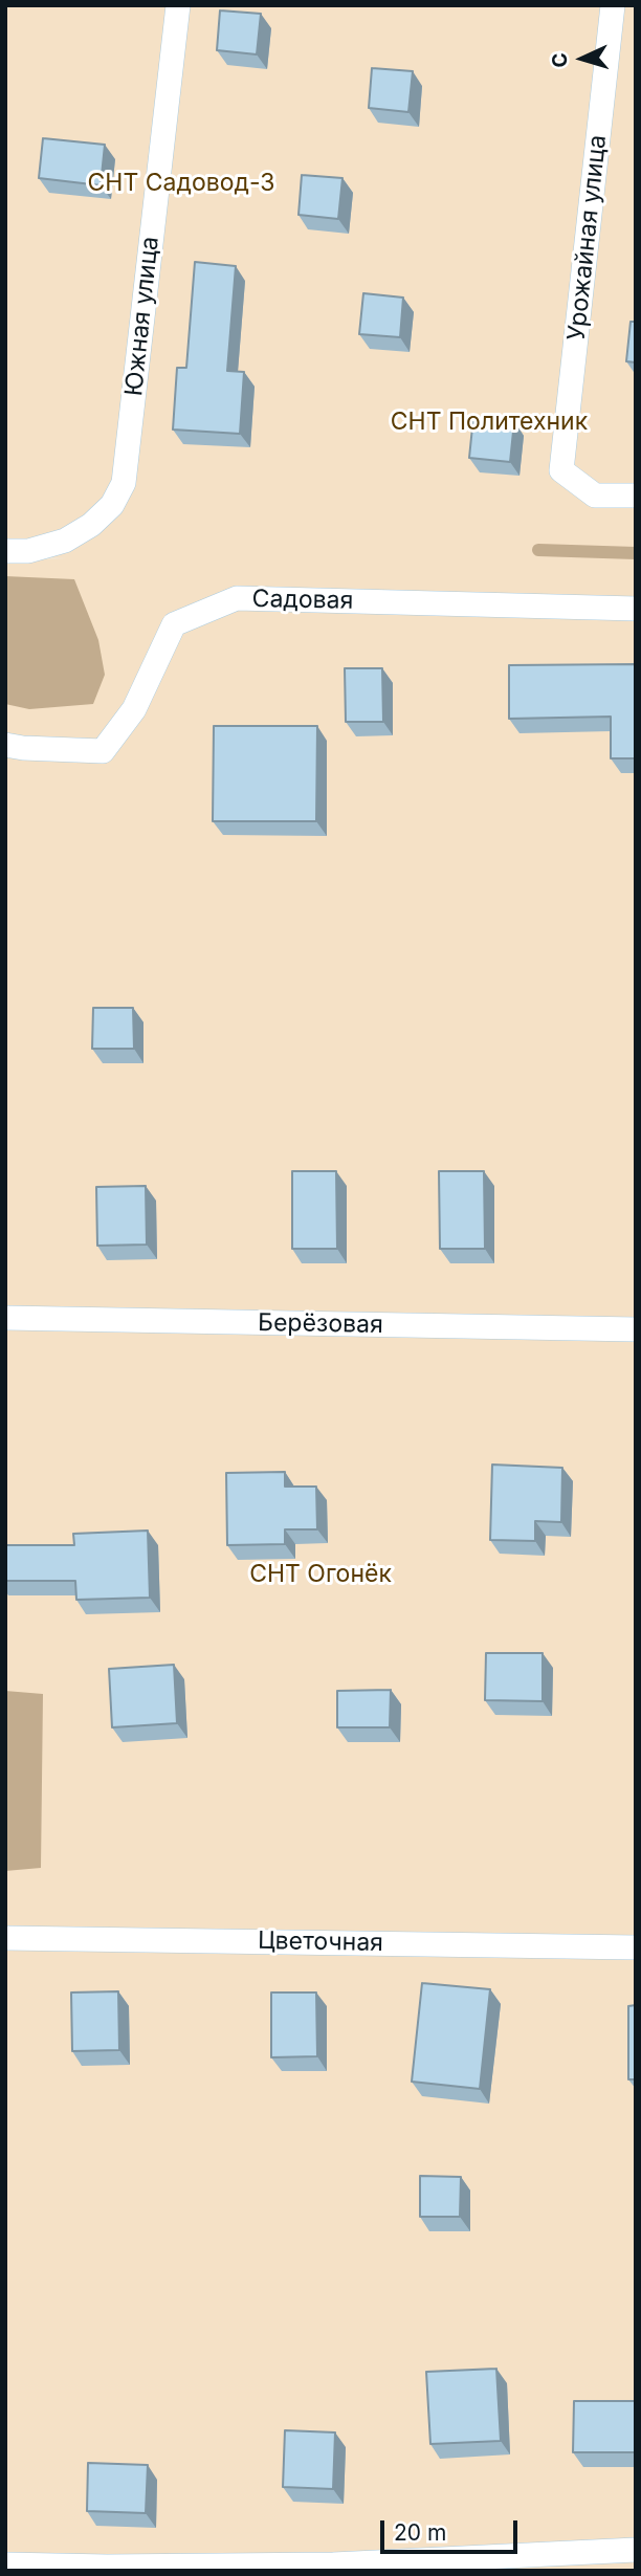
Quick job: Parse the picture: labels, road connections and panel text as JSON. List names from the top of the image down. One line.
{"streets":{"lane":["Урожайная улица","Южная улица","Садовая","Берёзовая","Цветочная"]},"parks":["СНТ Садовод-3","СНТ Политехник","СНТ Огонёк"],"scale_bar":"20 m","north":"left"}
